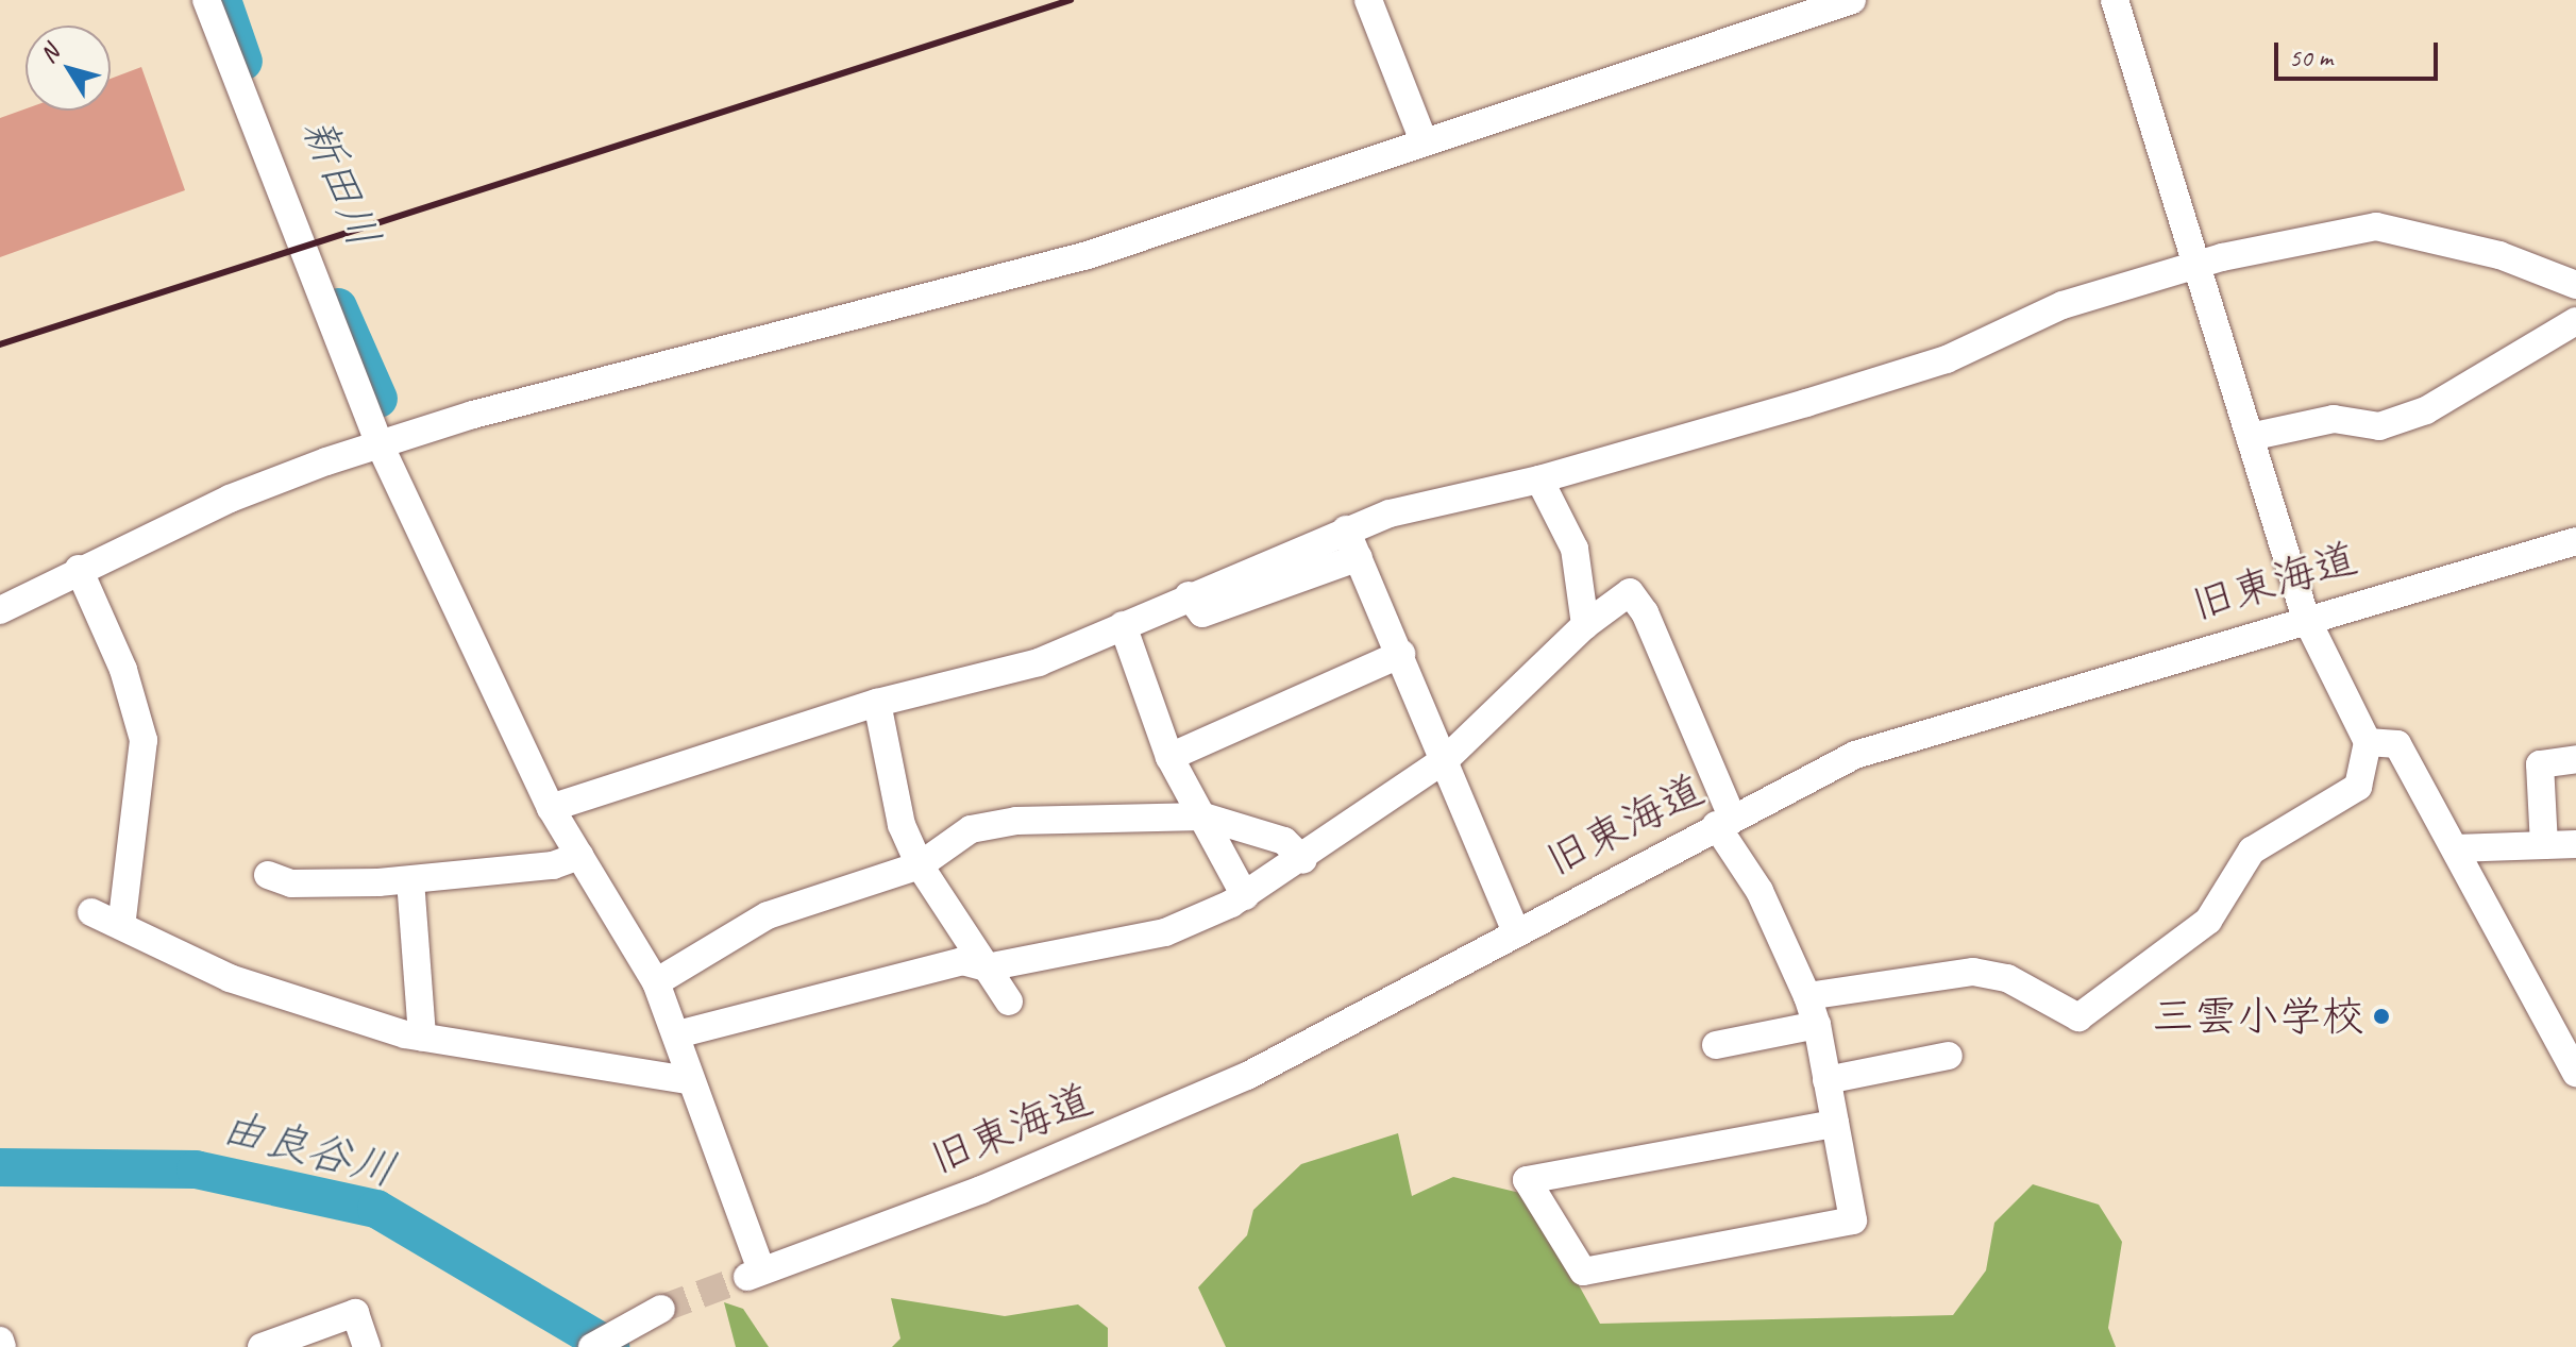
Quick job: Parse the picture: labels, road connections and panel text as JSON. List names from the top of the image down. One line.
{"streets":{"street":["旧東海道"]},"water":["新田川","由良谷川"],"places":["三雲小学校"],"scale_bar":"50 m","north":"top left"}
